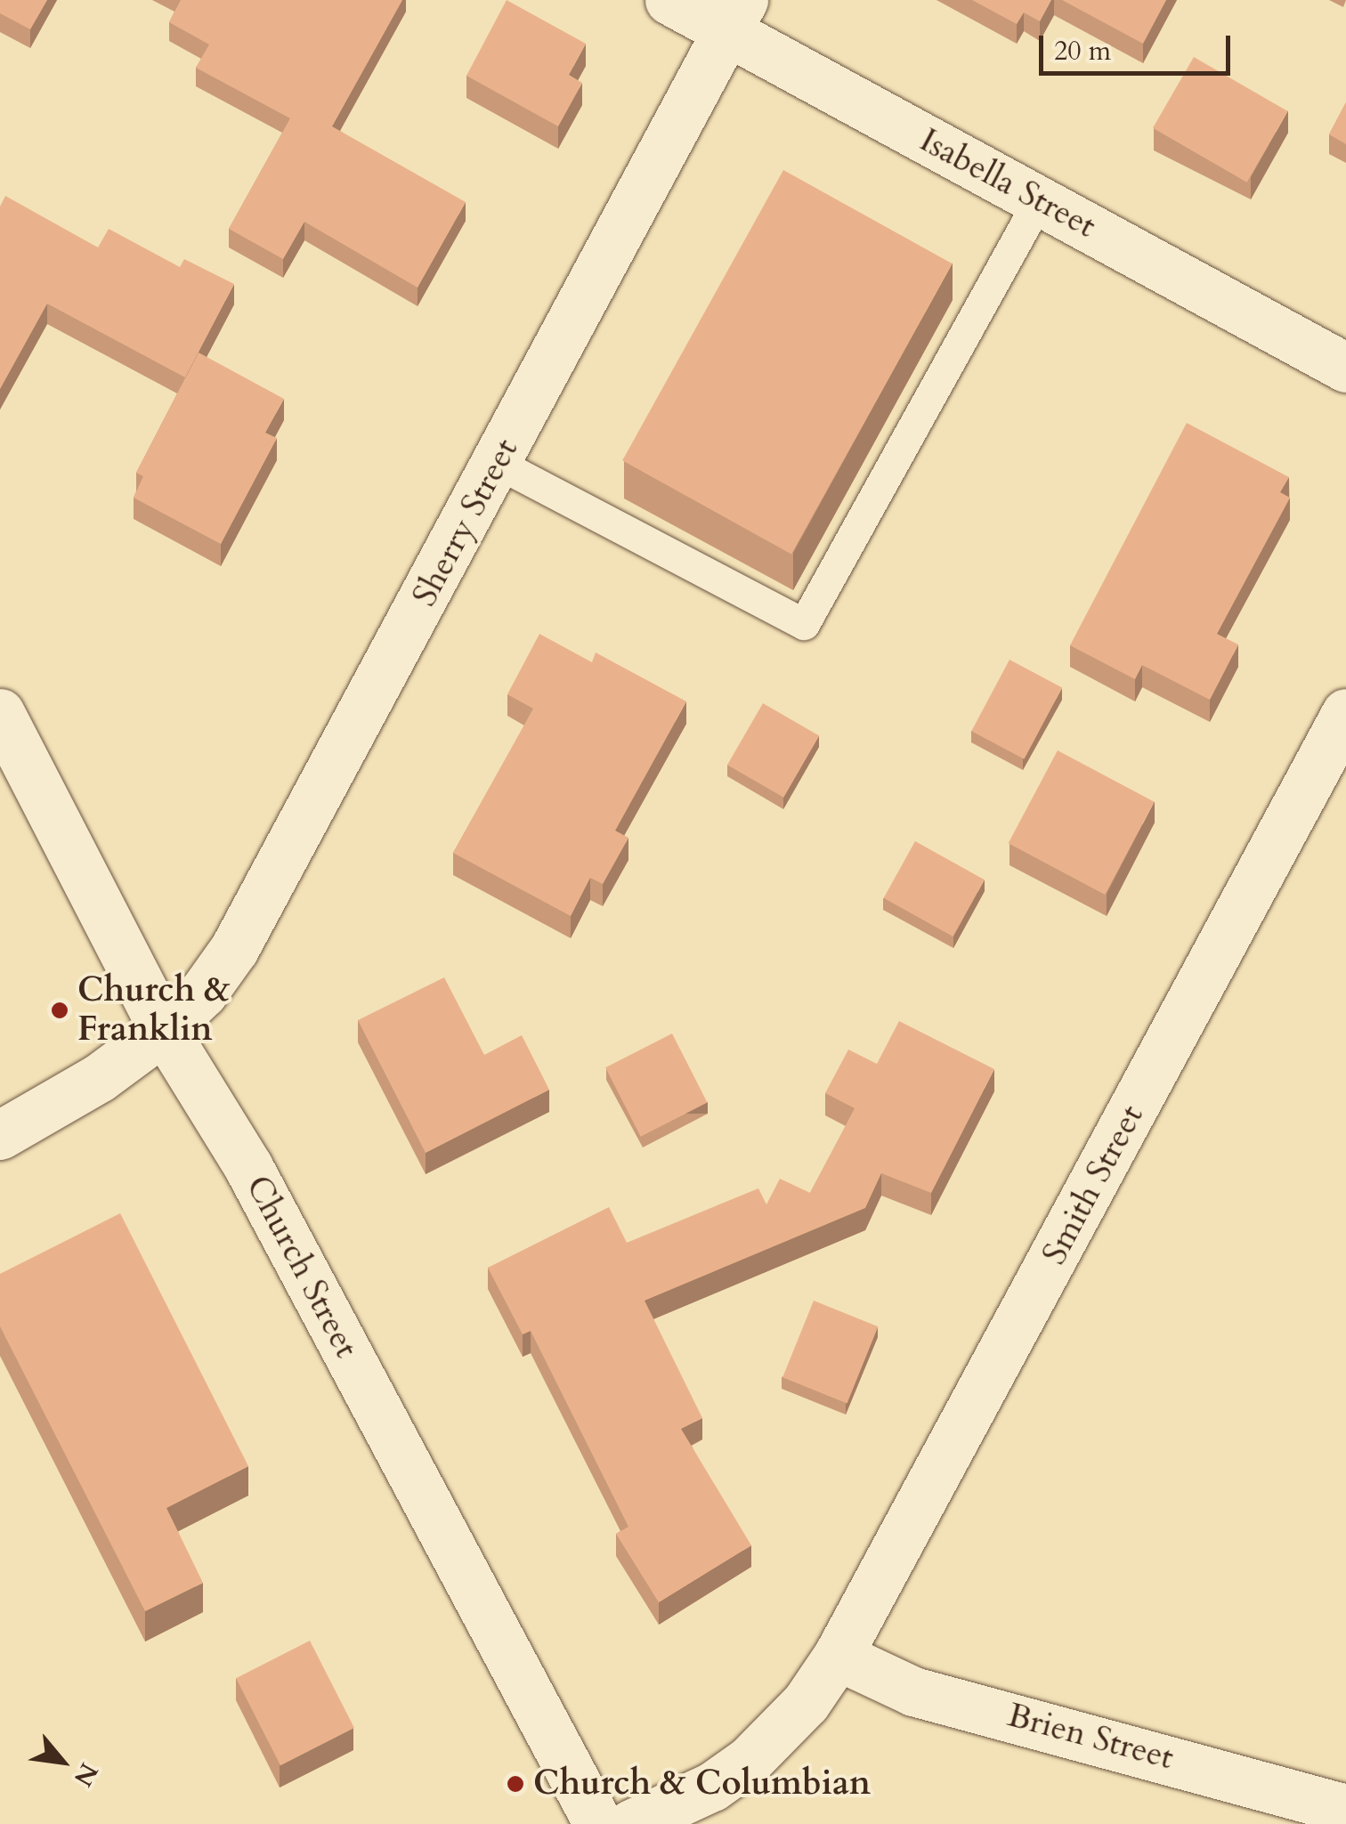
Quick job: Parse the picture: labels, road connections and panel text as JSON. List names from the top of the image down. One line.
{"streets":{"street":["Isabella Street","Sherry Street","Smith Street","Church Street","Brien Street"]},"crossings":[["Isabella Street","Sherry Street"],["Sherry Street","Church Street"],["Smith Street","Brien Street"]],"places":["Church & Franklin","Church & Columbian"],"scale_bar":"20 m","north":"bottom right"}
